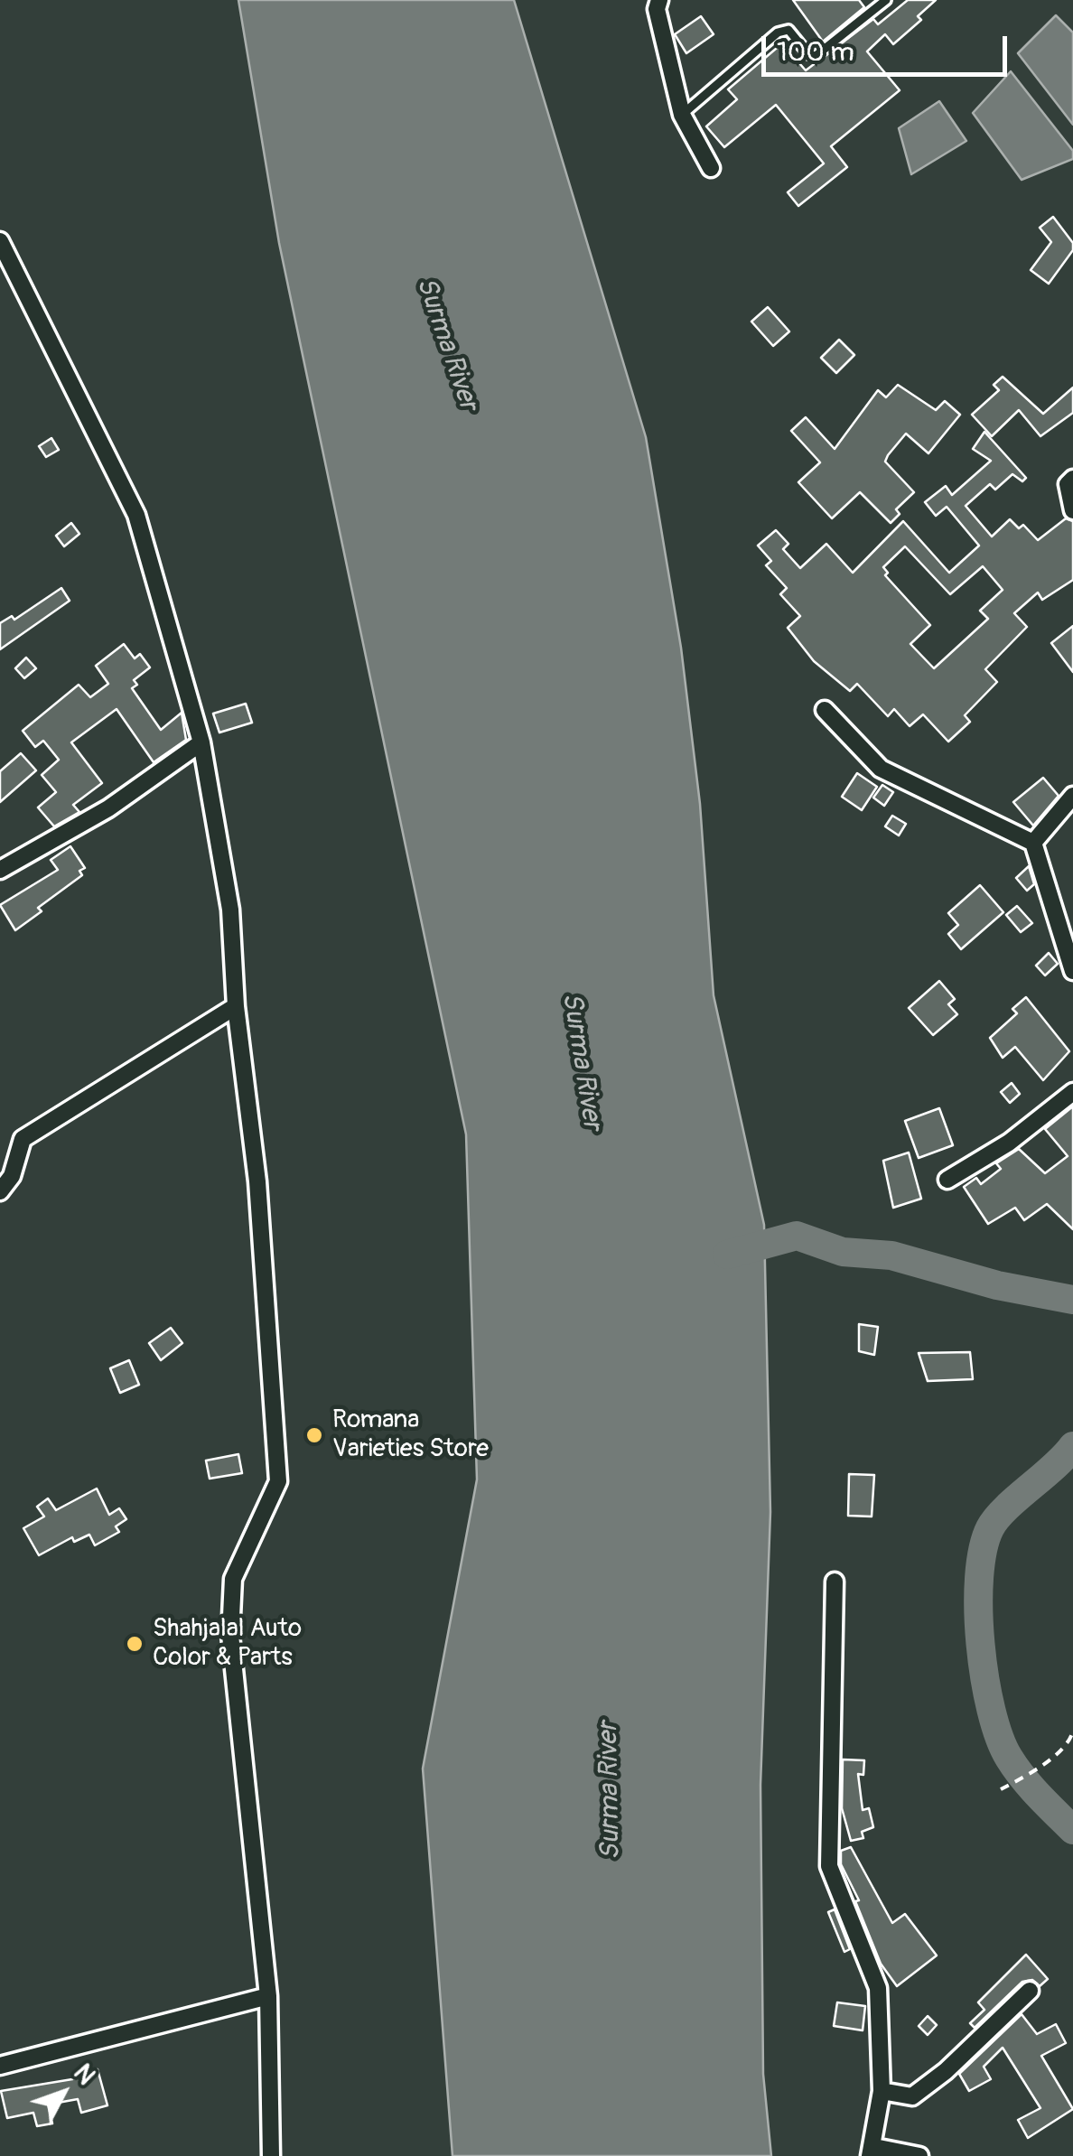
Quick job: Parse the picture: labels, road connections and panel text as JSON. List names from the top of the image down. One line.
{"water":["Surma River"],"places":["Romana Varieties Store","Shahjalal Auto Color & Parts"],"scale_bar":"100 m","north":"top right"}
